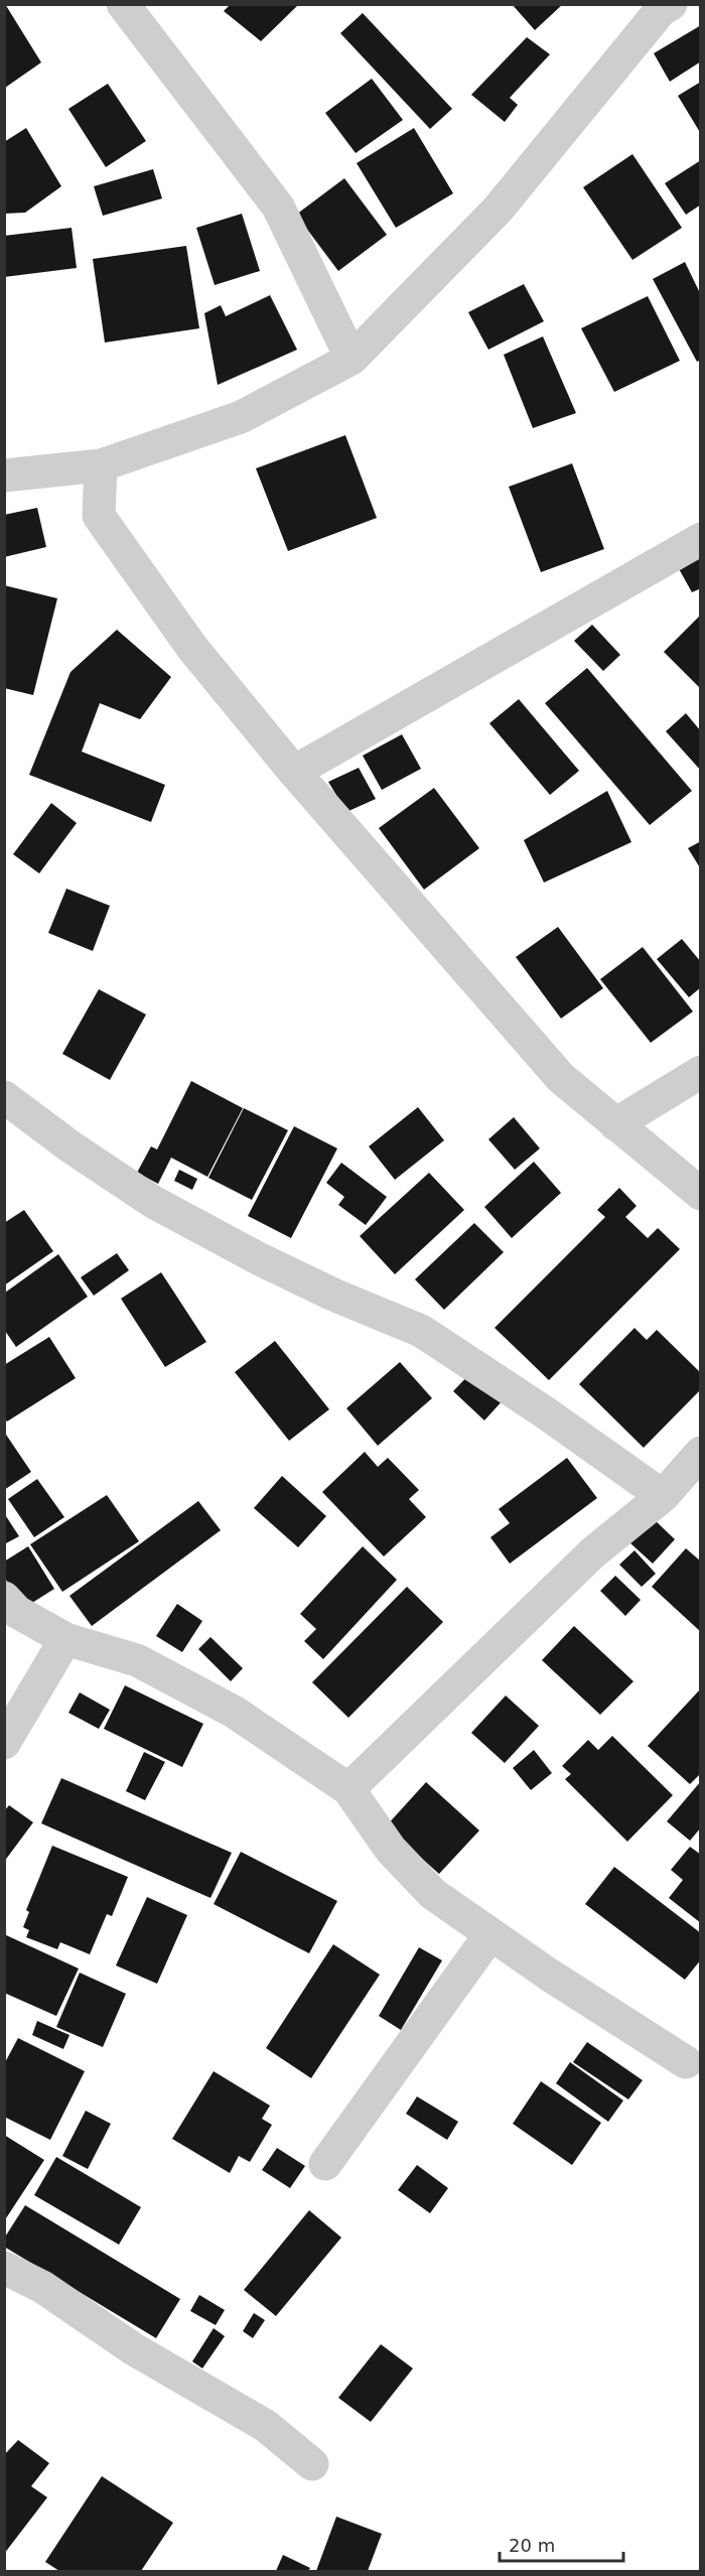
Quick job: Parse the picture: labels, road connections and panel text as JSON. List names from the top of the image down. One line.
{"scale_bar":"20 m"}
